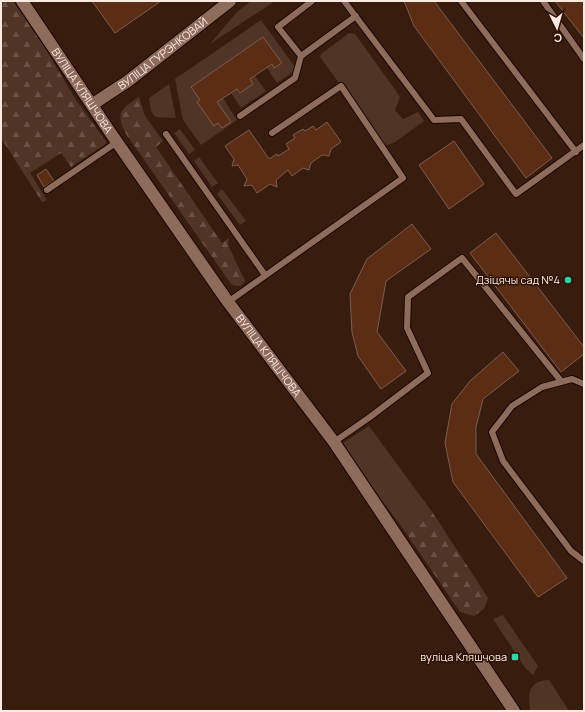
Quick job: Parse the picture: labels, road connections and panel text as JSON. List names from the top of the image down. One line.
{"streets":{"street":["ВУЛІЦА ГУРЭНКОВАЙ","ВУЛІЦА КЛЯШЧОВА"]},"crossings":[["ВУЛІЦА ГУРЭНКОВАЙ","ВУЛІЦА КЛЯШЧОВА"]],"places":{"other":["Дзіцячы сад №4"],"transit":["вуліца Кляшчова"]},"north":"bottom"}
